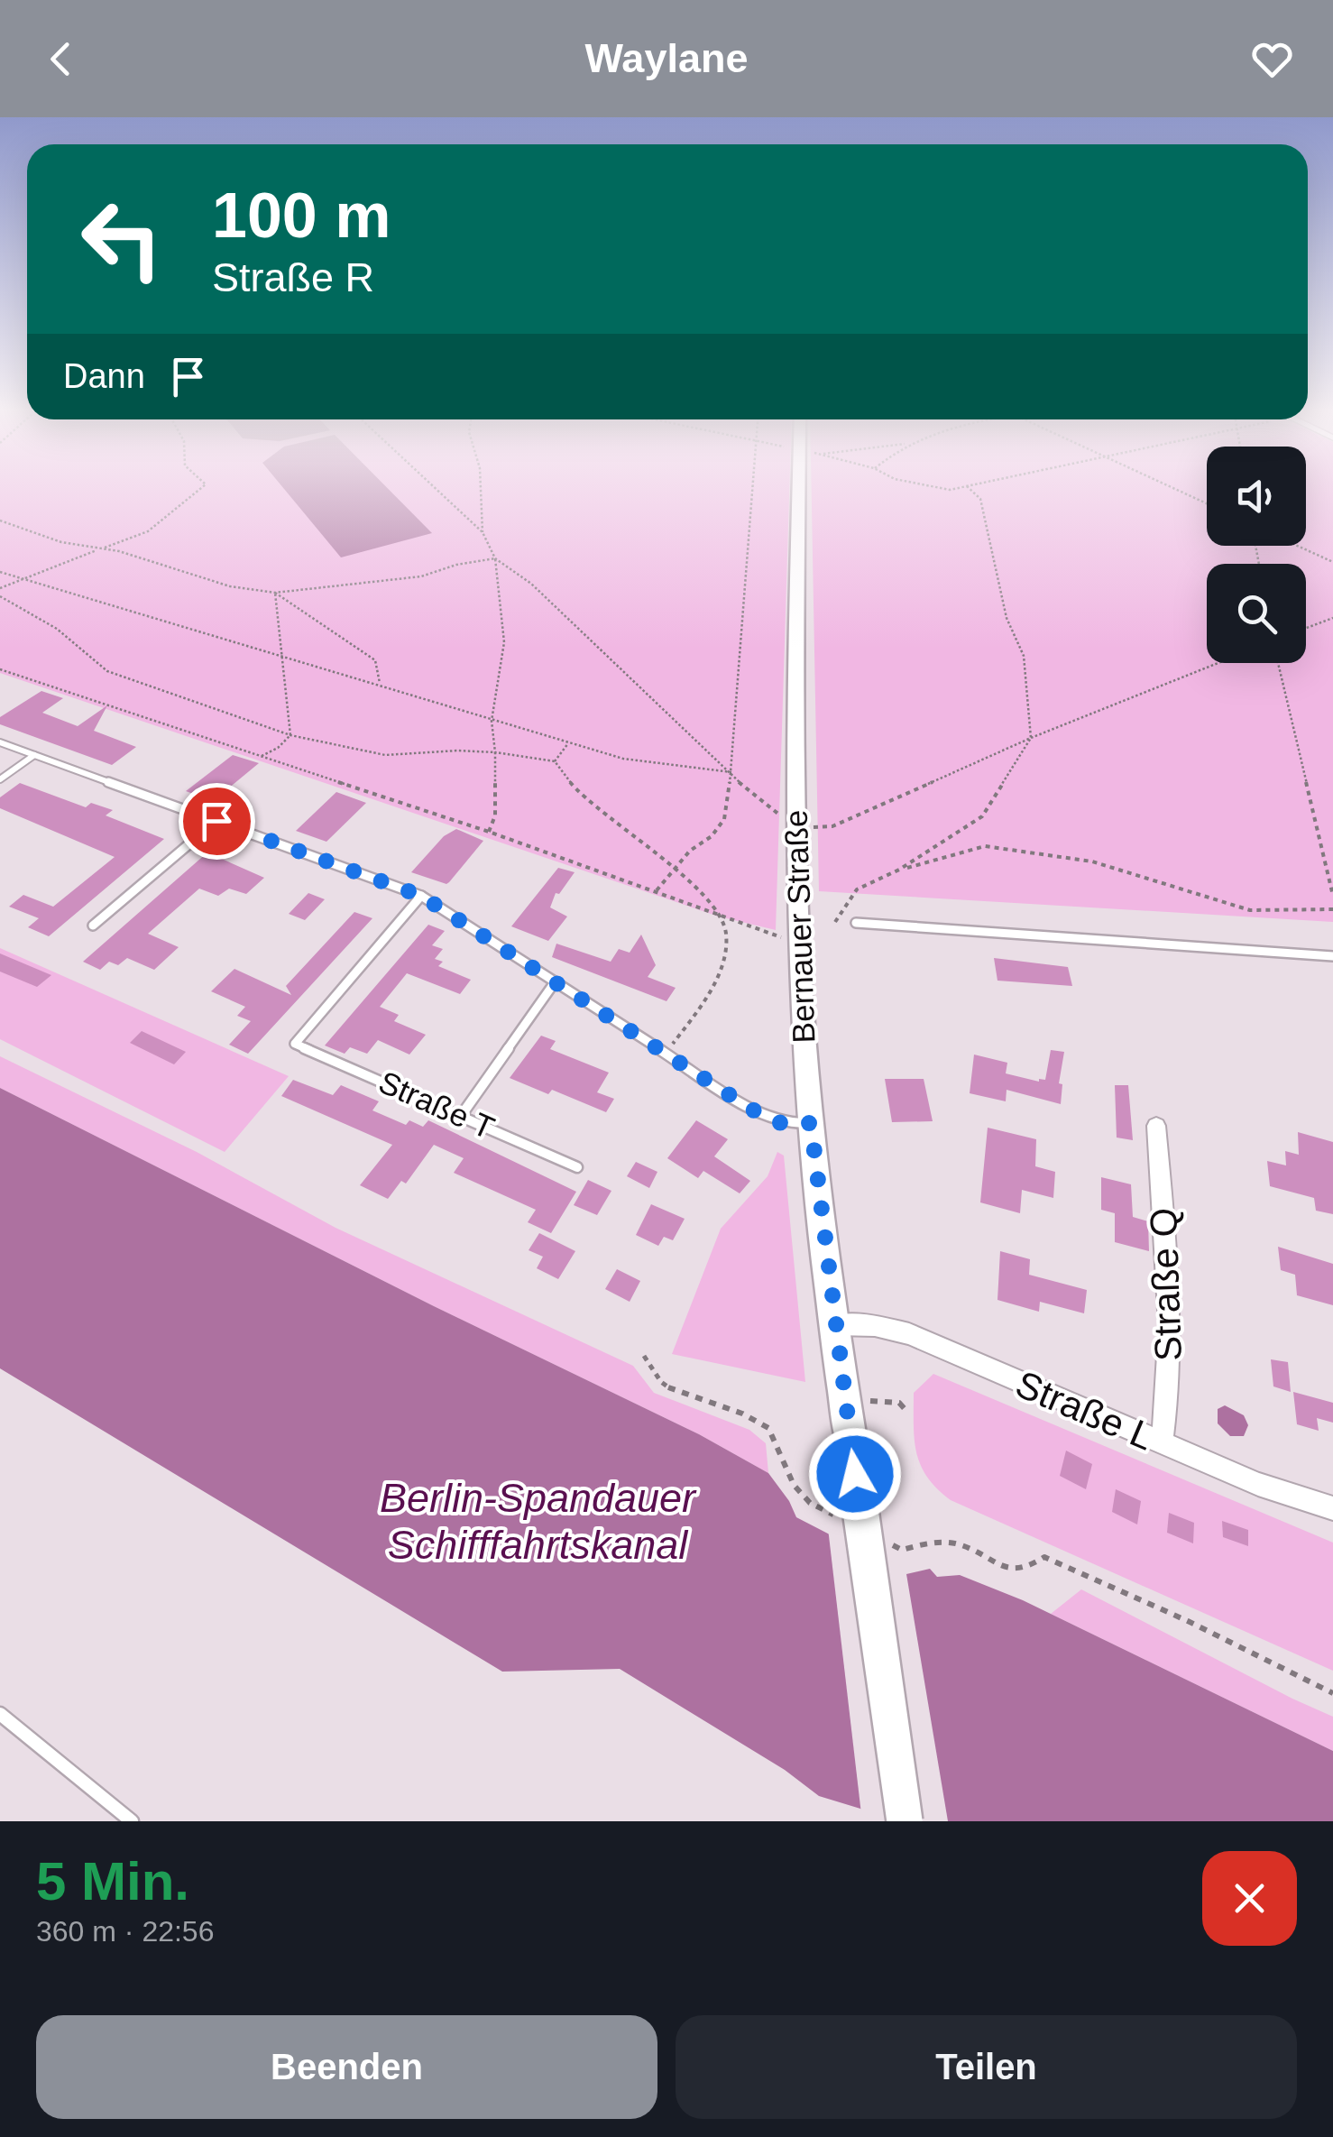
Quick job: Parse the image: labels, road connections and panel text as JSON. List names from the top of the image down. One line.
{"streets":{"main road":["Bernauer Straße"],"street":["Straße Q","Straße L"],"lane":["Straße T"]},"crossings":[["Bernauer Straße","Straße L"],["Straße Q","Straße L"]],"water":["Berlin-Spandauer Schifffahrtskanal"],"page":{"header":"Waylane","turn":["100 m","Straße R"],"then":"Dann","heading":["5 Min.","360 m · 22:56"],"buttons":["Beenden","Teilen"]}}
